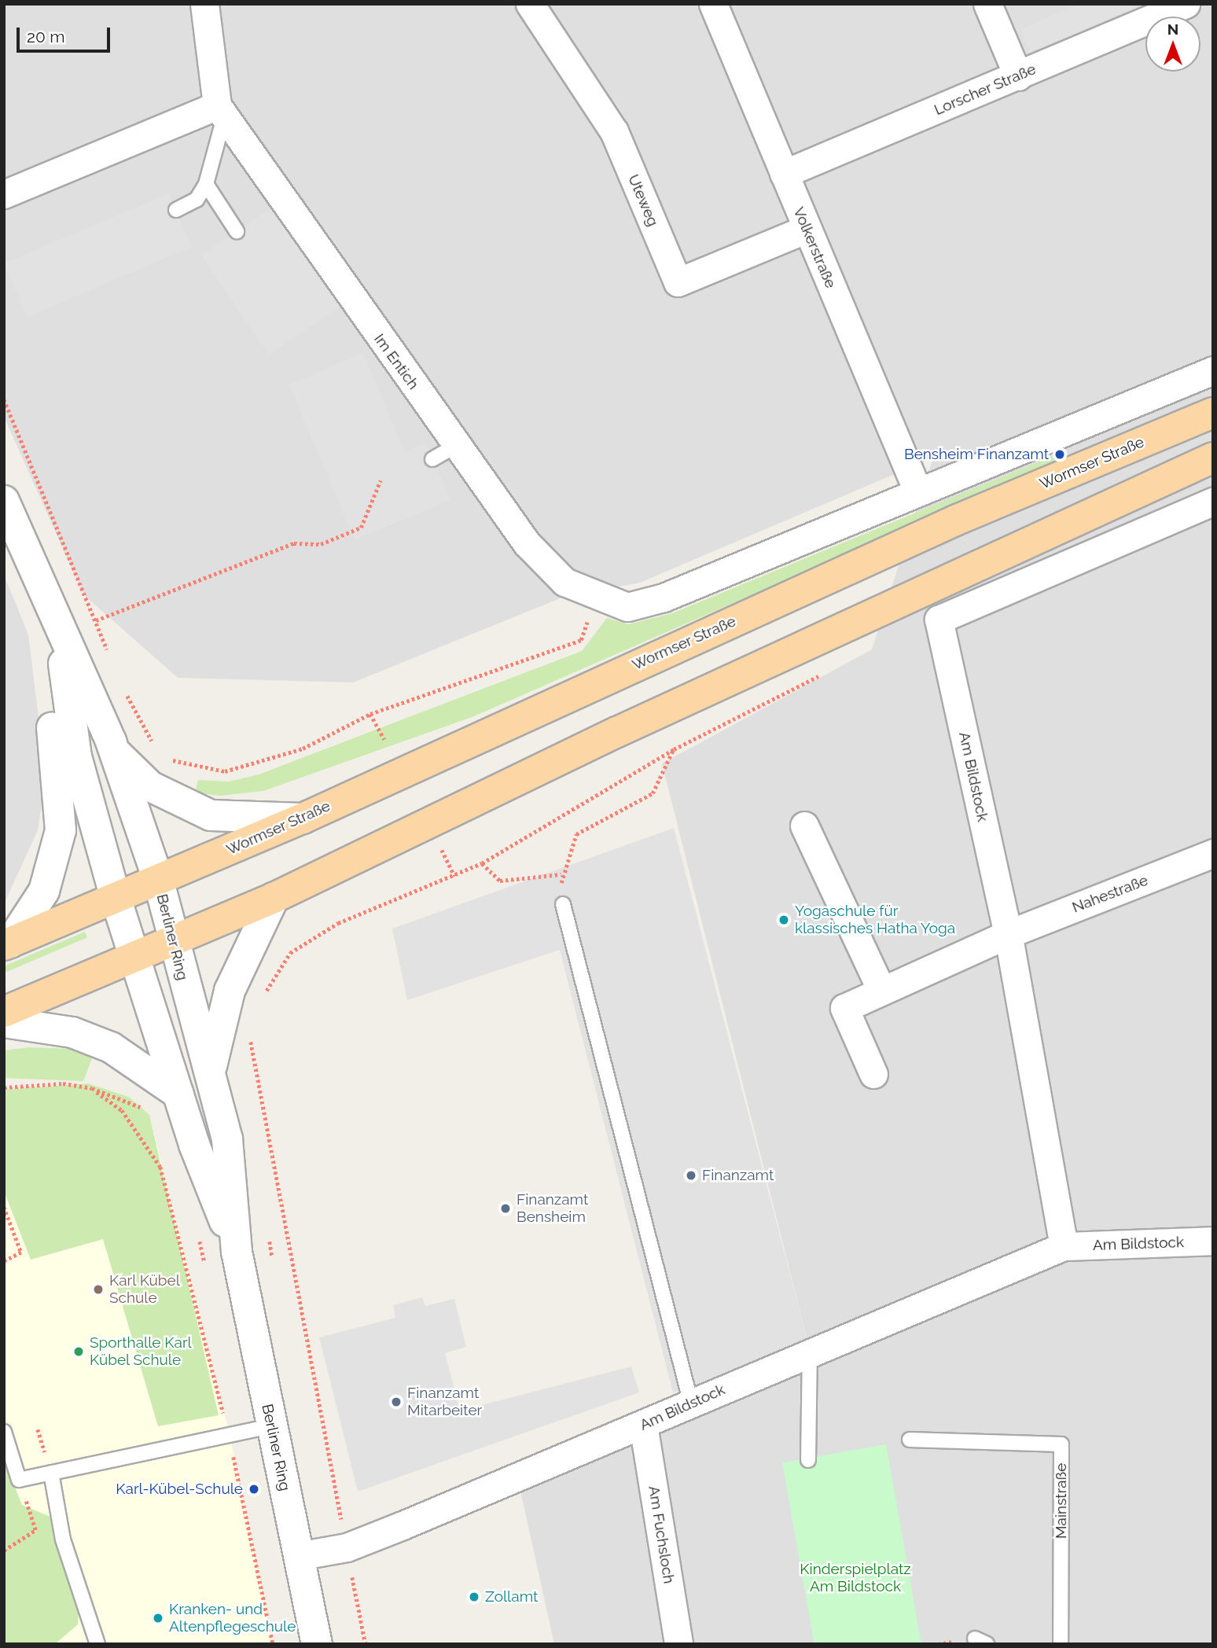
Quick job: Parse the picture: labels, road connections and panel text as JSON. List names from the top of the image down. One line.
{"streets":{"main road":["Wormser Straße"],"street":["Lorscher Straße","Uteweg","Volkerstraße","Im Entich","Am Bildstock","Nahestraße","Berliner Ring","Am Fuchsloch"],"lane":["Mainstraße"]},"crossings":[["Lorscher Straße","Volkerstraße"],["Uteweg","Volkerstraße"],["Volkerstraße","Im Entich"],["Wormser Straße","Berliner Ring"],["Am Bildstock","Nahestraße"],["Am Bildstock","Berliner Ring"],["Am Bildstock","Am Fuchsloch"]],"parks":["Kinderspielplatz Am Bildstock"],"places":["Bensheim Finanzamt","Yogaschule für klassisches Hatha Yoga","Finanzamt","Finanzamt Bensheim","Karl Kübel Schule","Sporthalle Karl Kübel Schule","Finanzamt Mitarbeiter","Karl-Kübel-Schule","Zollamt","Kranken- und Altenpflegeschule"],"scale_bar":"20 m","north":"top"}
